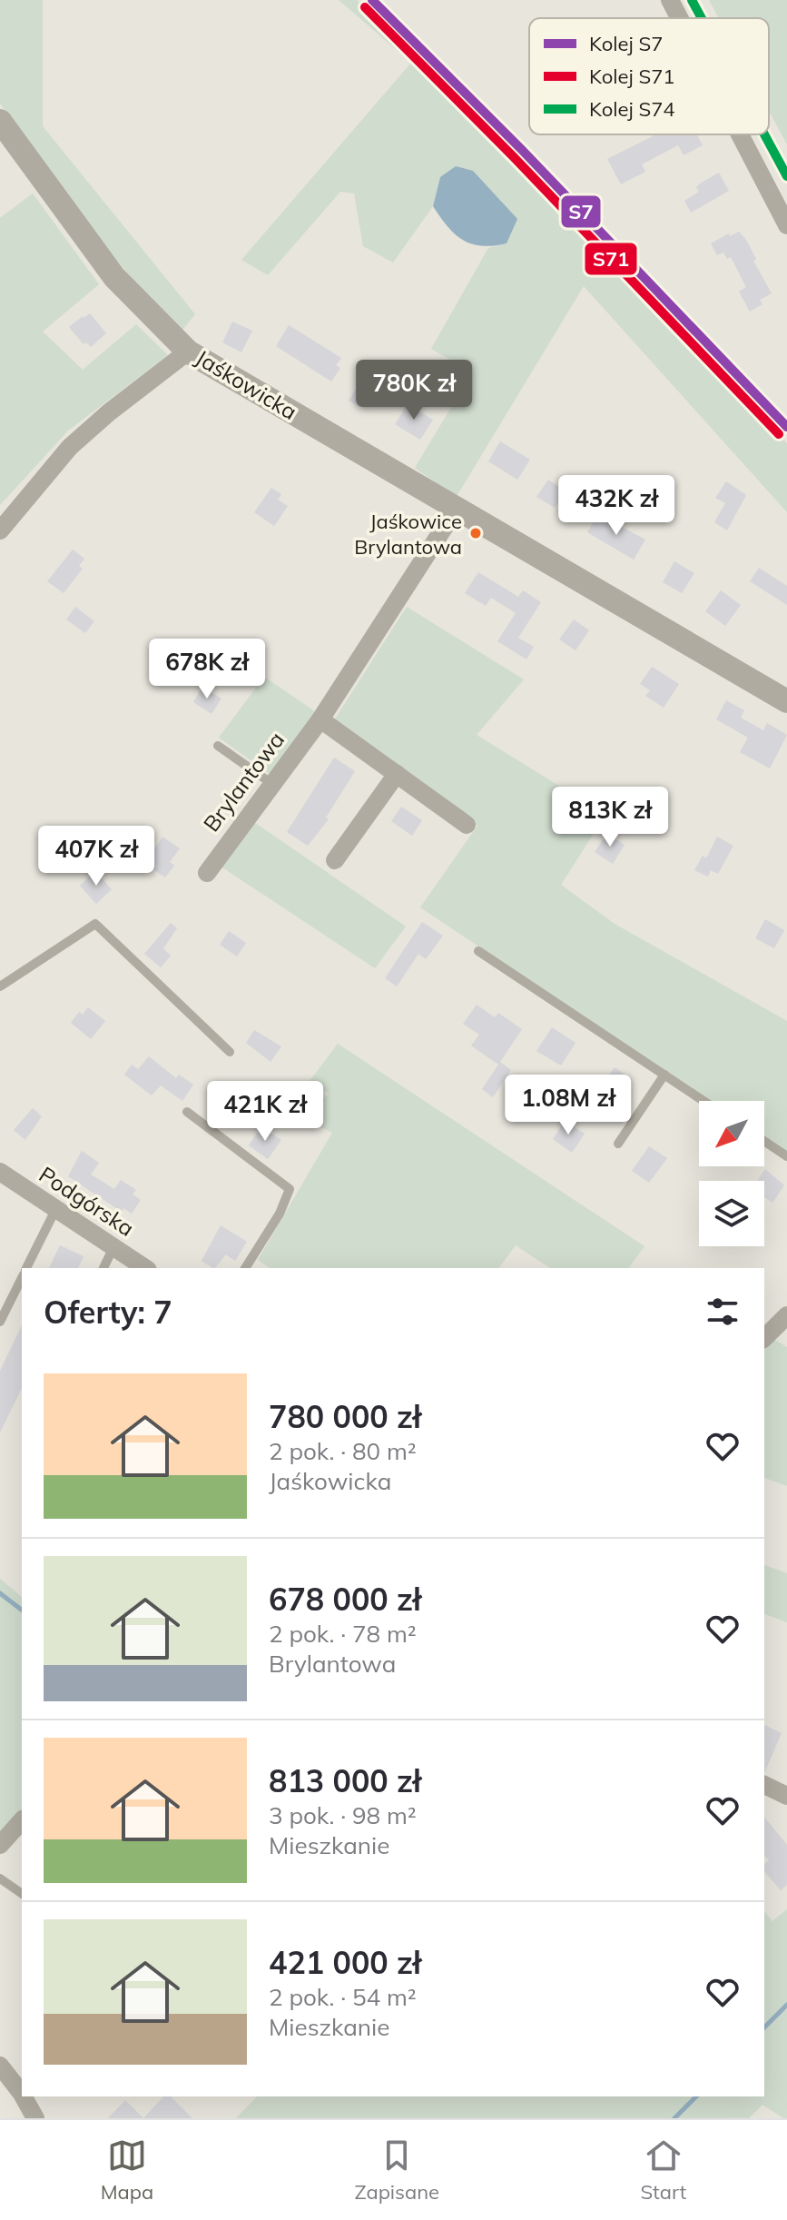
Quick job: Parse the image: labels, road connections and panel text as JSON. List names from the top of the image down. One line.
{"streets":{"street":["Jaśkowicka","Brylantowa","Podgórska"]},"crossings":[["Jaśkowicka","Brylantowa"]],"places":["Jaśkowice Brylantowa"],"lines":["rail line S7","rail line S74","rail line S71"],"legend":["Kolej S7","Kolej S71","Kolej S74"],"north":"bottom left","page":{"price":["780K zł","432K zł","678K zł","813K zł","407K zł","1.08M zł","421K zł"],"heading":"Oferty: 7","list":[{"name":"780 000 zł","note":"2 pok. · 80 m² · Jaśkowicka"},{"name":"678 000 zł","note":"2 pok. · 78 m² · Brylantowa"},{"name":"813 000 zł","note":"3 pok. · 98 m² · Mieszkanie"},{"name":"421 000 zł","note":"2 pok. · 54 m² · Mieszkanie"}],"tabs":["Mapa","Zapisane","Start"]}}
